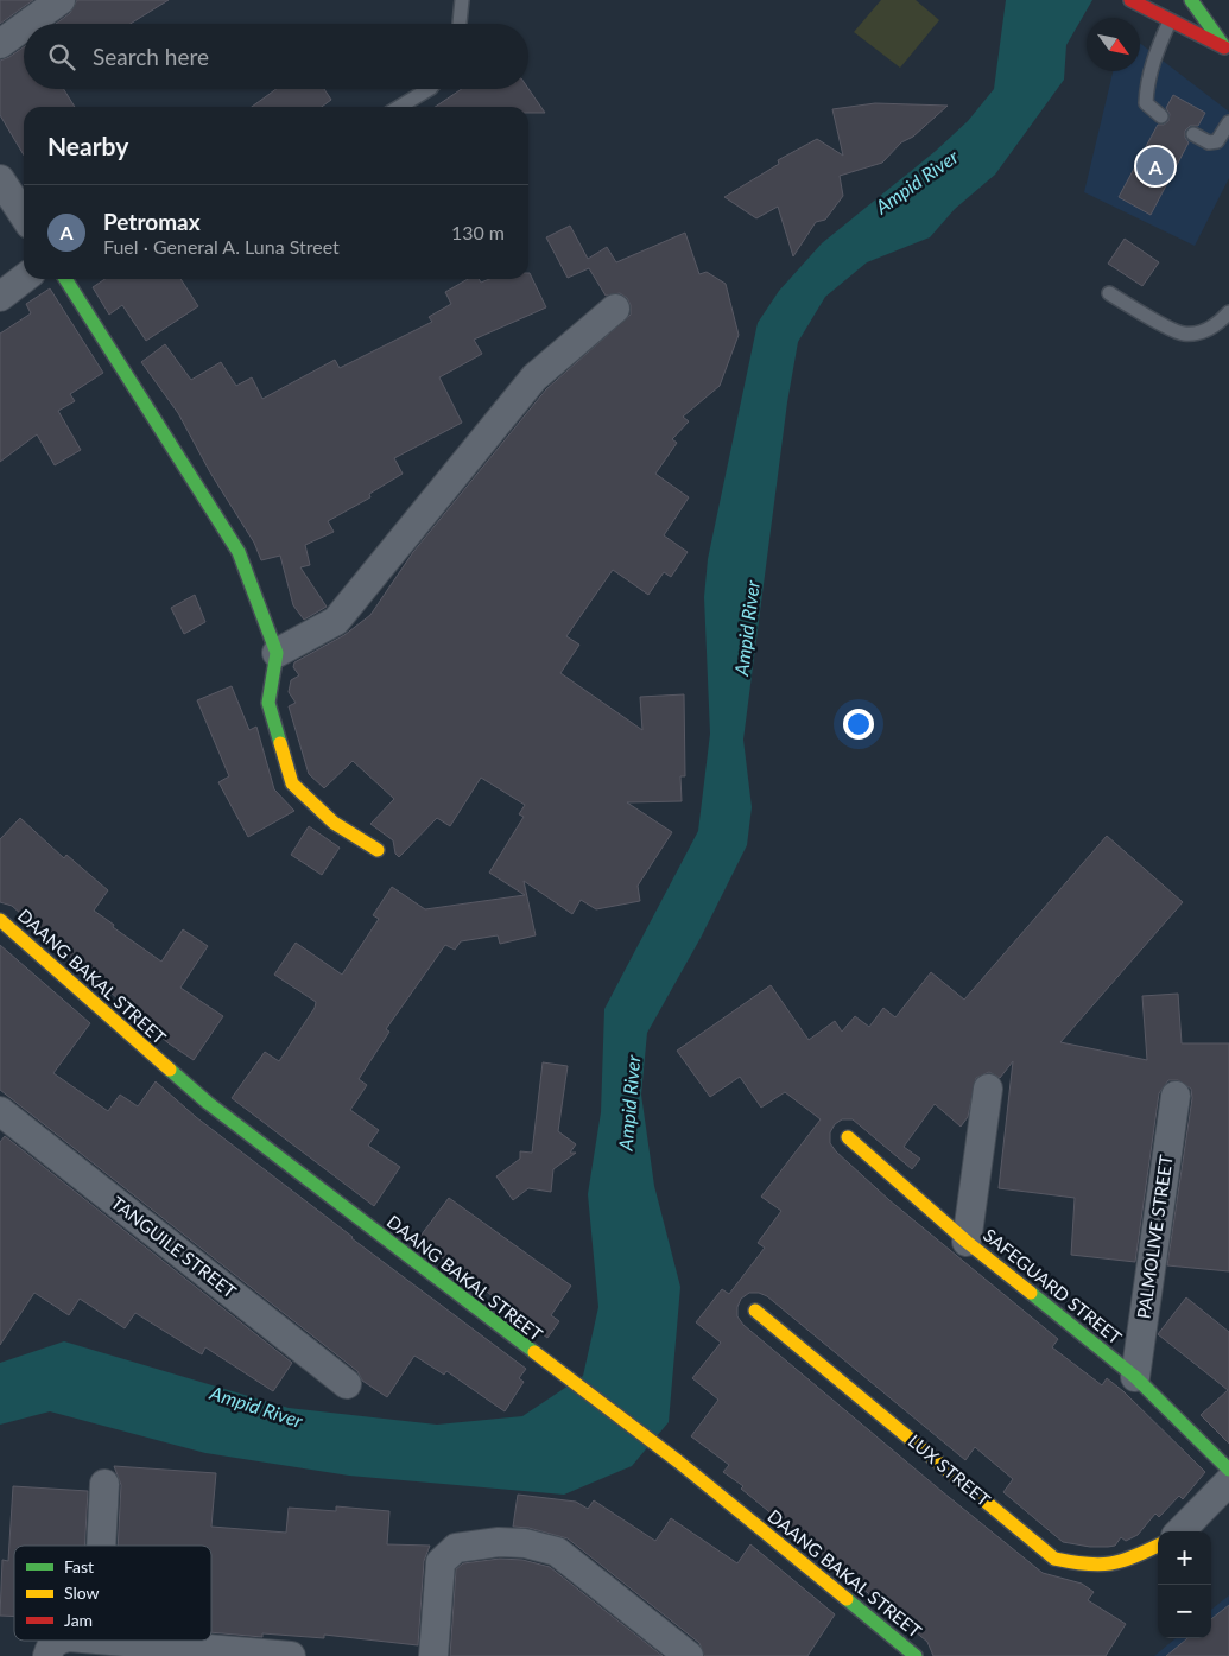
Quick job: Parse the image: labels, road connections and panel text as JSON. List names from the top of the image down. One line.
{"streets":{"street":["DAANG BAKAL STREET","PALMOLIVE STREET","TANGUILE STREET","SAFEGUARD STREET","LUX STREET"]},"crossings":[["PALMOLIVE STREET","SAFEGUARD STREET"]],"water":["Ampid River"],"legend":["Fast","Slow","Jam"],"north":"bottom right","page":{"search":"Search here","heading":"Nearby","pins":"A","list":[{"mark":"A","name":"Petromax","note":"Fuel · General A. Luna Street","value":"130 m"}],"map_buttons":["+","−"]}}
